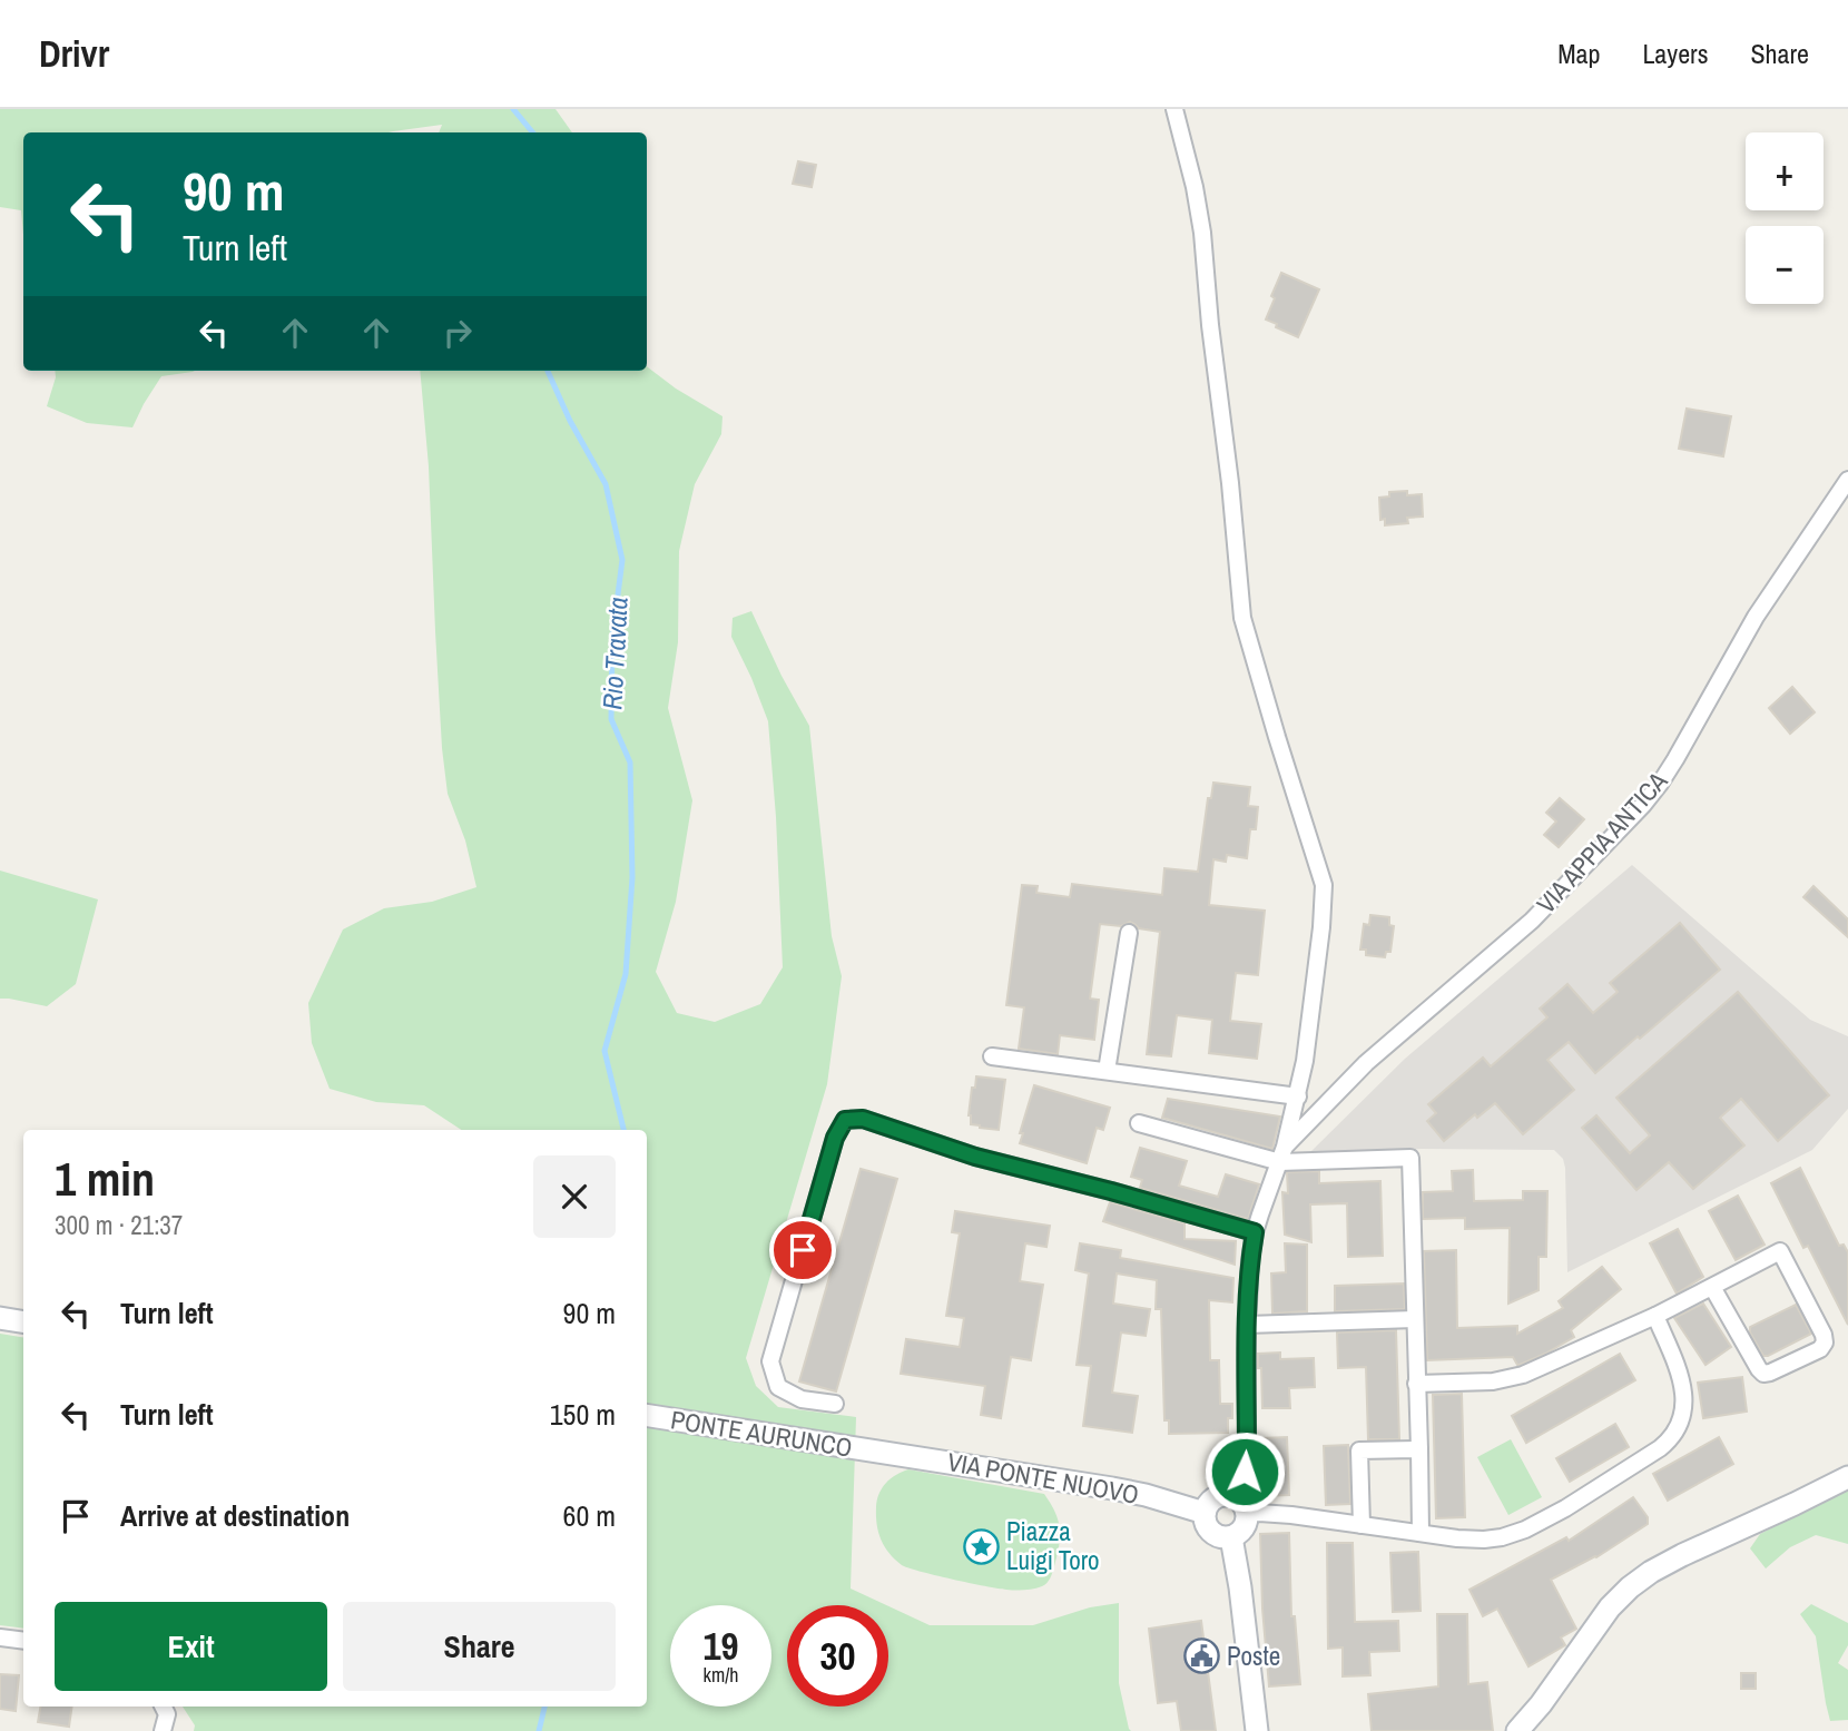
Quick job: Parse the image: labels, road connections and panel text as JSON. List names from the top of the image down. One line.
{"streets":{"street":["VIA APPIA ANTICA","PONTE AURUNCO","VIA PONTE NUOVO"]},"crossings":[["VIA APPIA ANTICA","VIA PONTE NUOVO"],["PONTE AURUNCO","VIA PONTE NUOVO"]],"water":["Rio Travata"],"places":{"place":["Piazza Luigi Toro"],"public building":["Poste"]},"page":{"header":"Drivr","nav":["Map","Layers","Share"],"map_buttons":["+","−"],"turn":["90 m","Turn left"],"heading":["1 min","300 m · 21:37"],"list":[{"name":"Turn left","value":"90 m"},{"name":"Turn left","value":"150 m"},{"name":"Arrive at destination","value":"60 m"}],"buttons":["Exit","Share"],"speed":"19 km/h","limit":"30"}}
